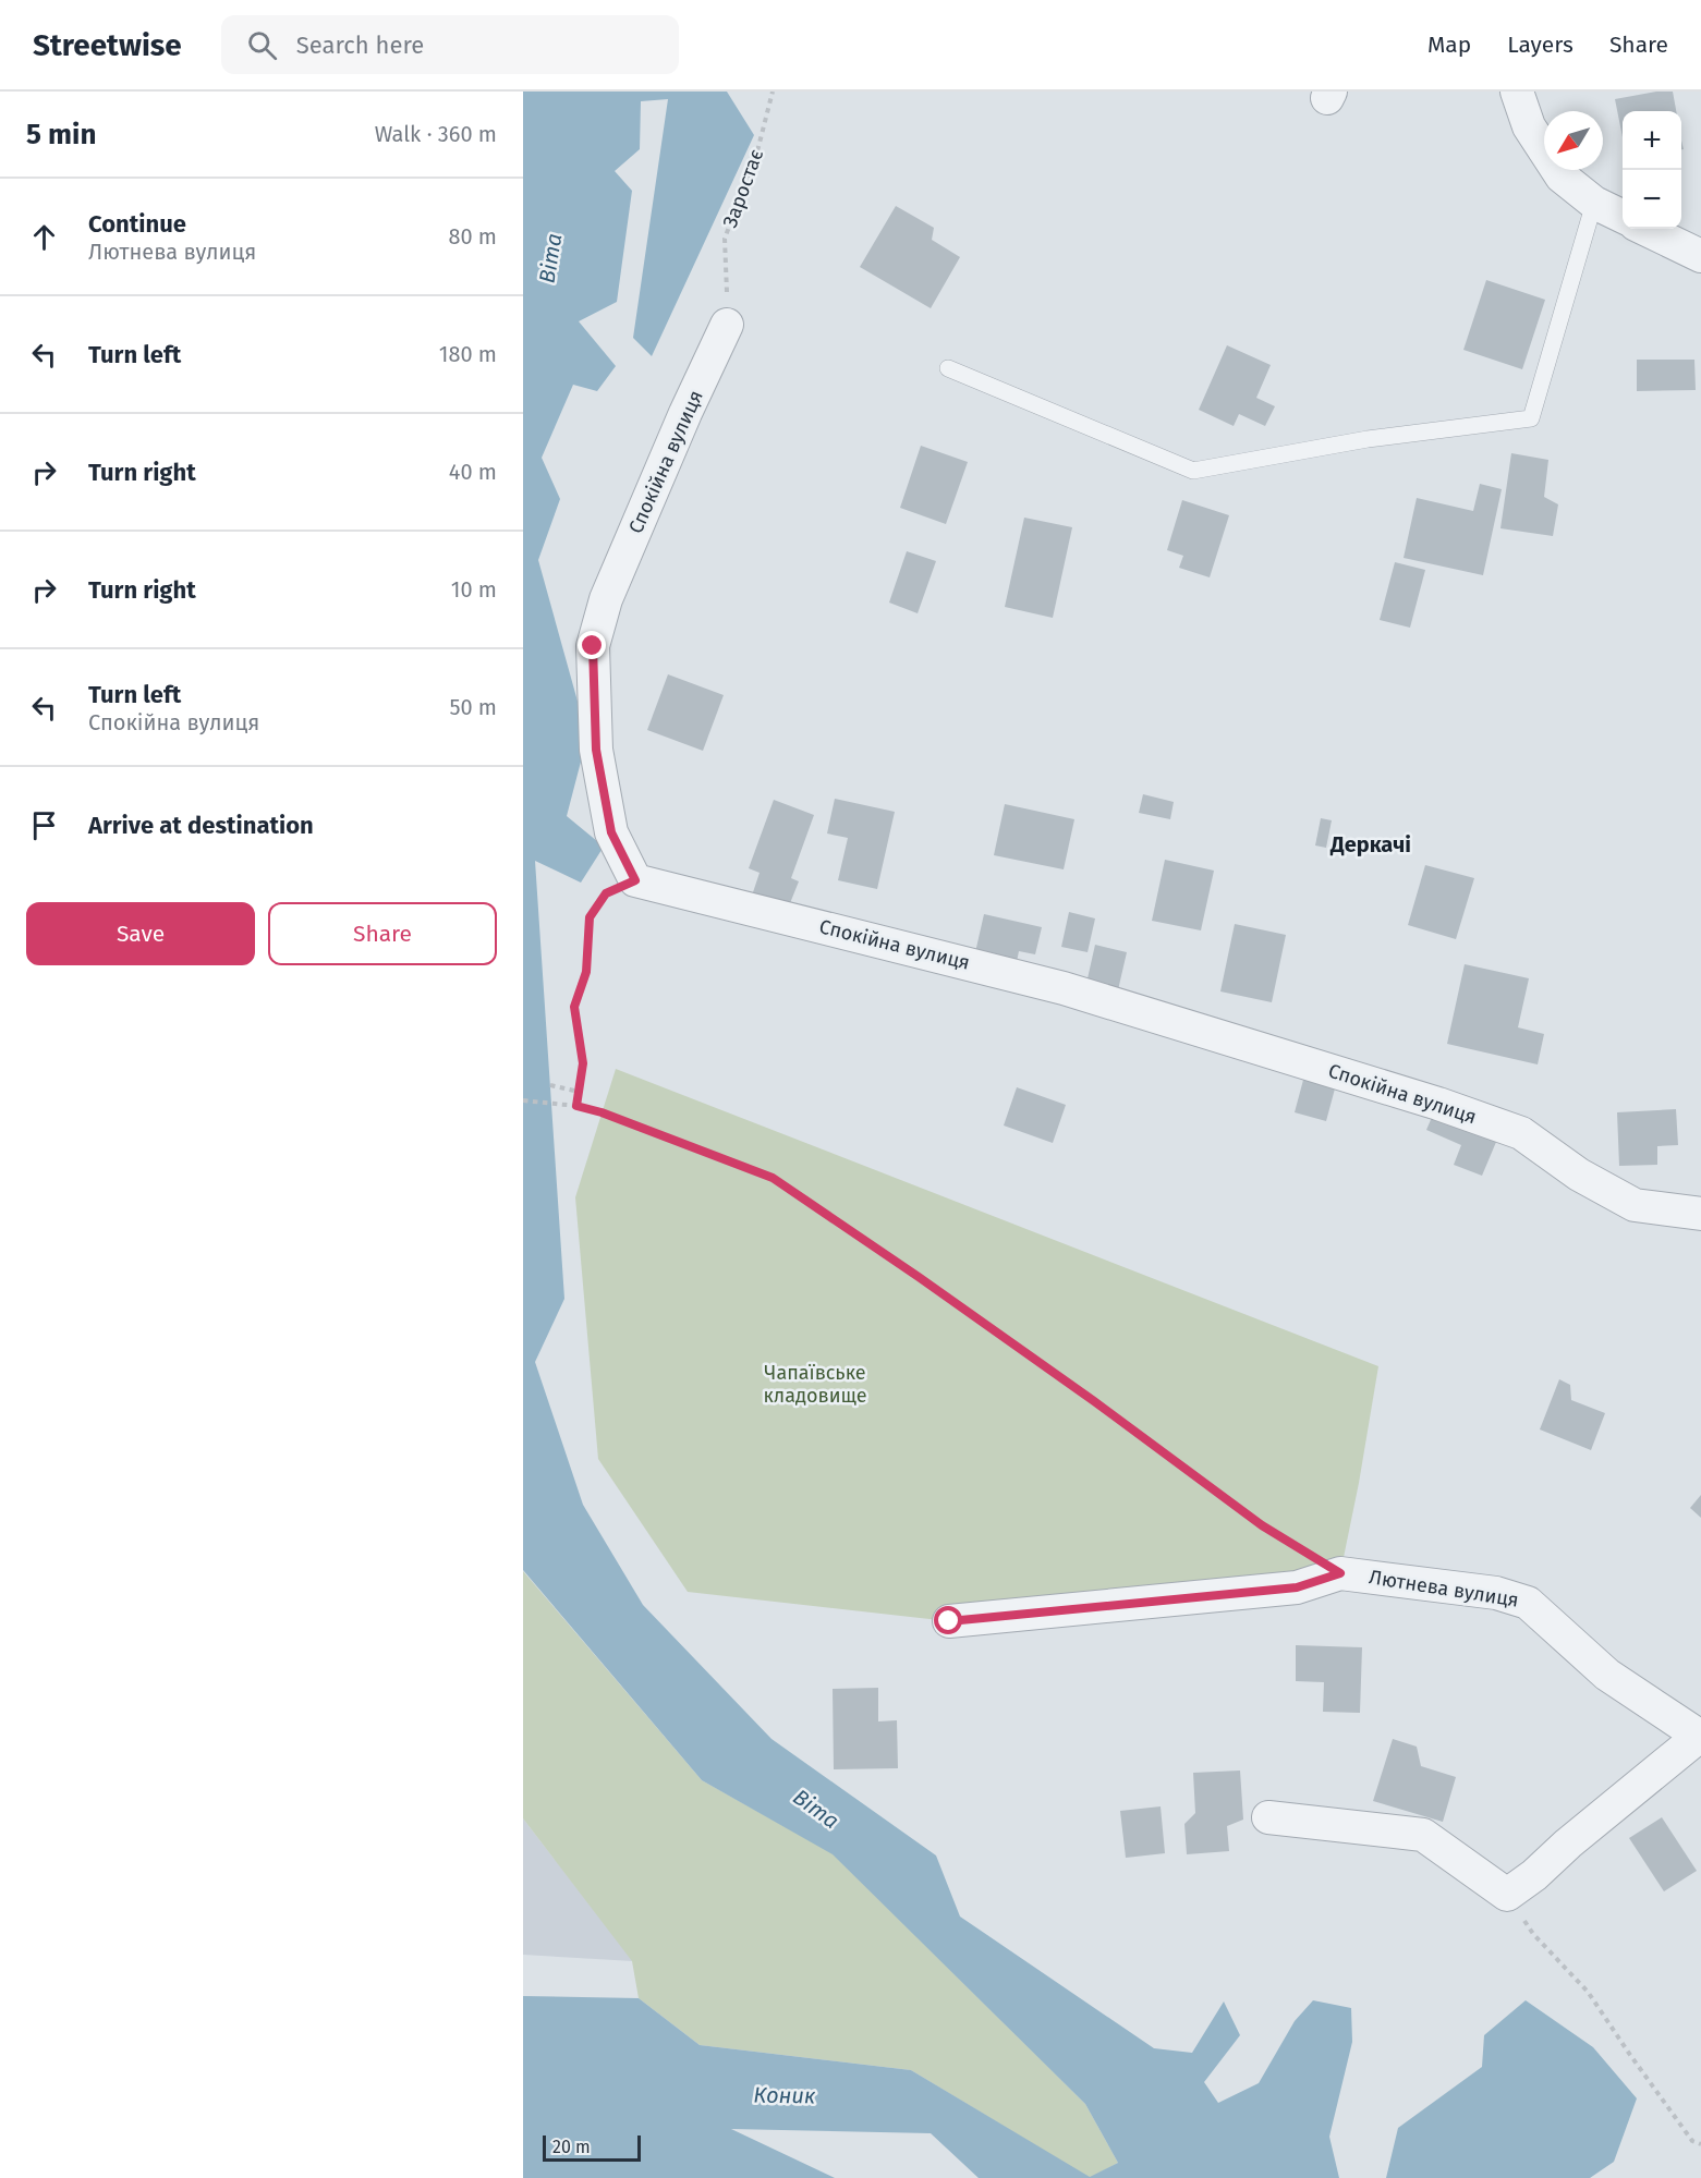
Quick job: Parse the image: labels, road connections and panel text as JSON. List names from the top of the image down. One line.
{"streets":{"street":["Спокійна вулиця","Лютнева вулиця"],"path":["Заростає"]},"crossings":[["Заростає","Спокійна вулиця"]],"districts":["Деркачі"],"water":["Віта","Коник"],"parks":["Чапаївське кладовище"],"scale_bar":"20 m","north":"bottom left","page":{"header":"Streetwise","search":"Search here","nav":["Map","Layers","Share"],"heading":["5 min","Walk · 360 m"],"map_buttons":["+","−"],"list":[["Continue","Лютнева вулиця","80 m"],["Turn left","180 m"],["Turn right","40 m"],["Turn right","10 m"],["Turn left","Спокійна вулиця","50 m"],"Arrive at destination"],"buttons":["Save","Share"],"scale":"20 m"}}
